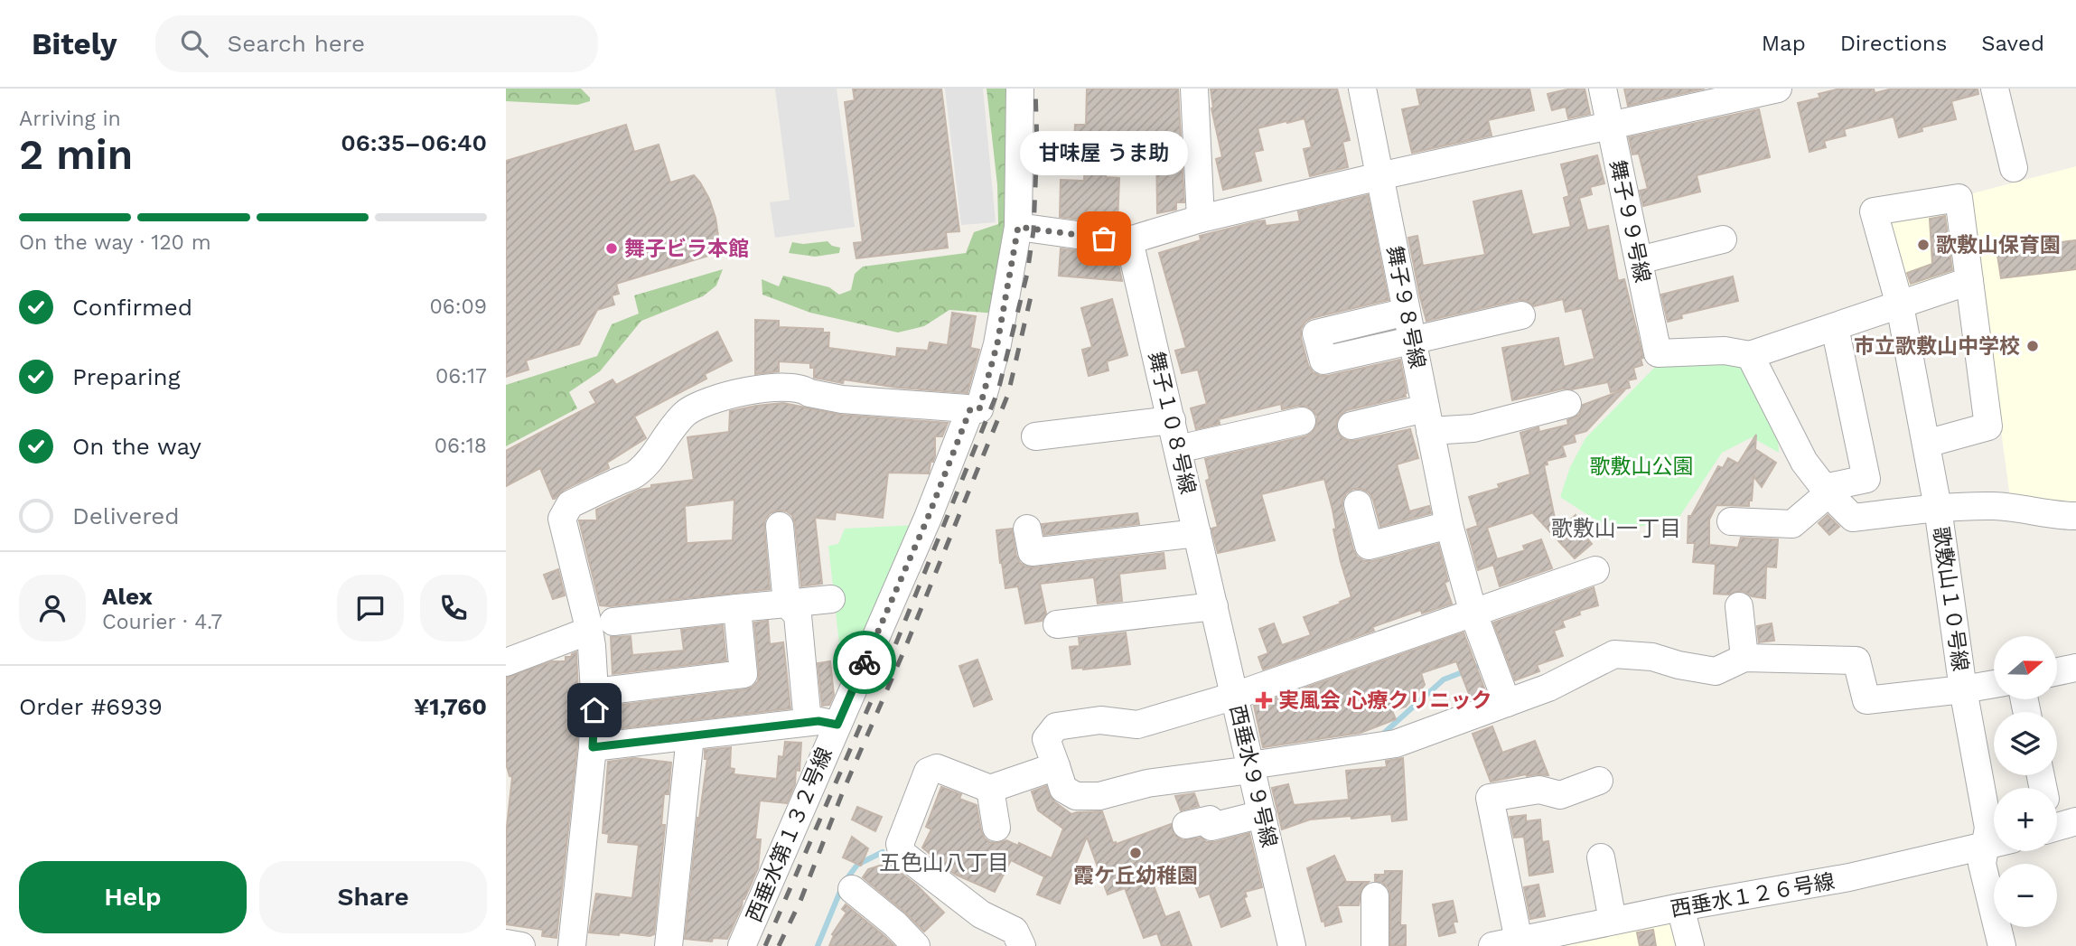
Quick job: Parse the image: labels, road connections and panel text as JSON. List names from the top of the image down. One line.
{"streets":{"street":["舞子９９号線","舞子９８号線","舞子１０８号線","歌敷山１０号線","西垂水９９号線","西垂水第１３２号線","西垂水１２６号線"]},"crossings":[["舞子１０８号線","西垂水９９号線"],["歌敷山１０号線","西垂水１２６号線"]],"districts":["歌敷山一丁目","五色山八丁目"],"parks":["歌敷山公園"],"places":{"other":["甘味屋 うま助","歌敷山保育園","舞子ビラ本館","市立歌敷山中学校","霞ケ丘幼稚園"],"health":["実風会 心療クリニック"]},"north":"right","page":{"header":"Bitely","search":"Search here","nav":["Map","Directions","Saved"],"heading":["2 min","Arriving in","06:35–06:40"],"panel":["Alex","Courier · 4.7","Order #6939","¥1,760"],"bubble":"甘味屋 うま助","bar":"On the way · 120 m","list":[["Confirmed","06:09"],["Preparing","06:17"],["On the way","06:18"],"Delivered"],"map_buttons":["+","−"],"buttons":["Help","Share"]}}
